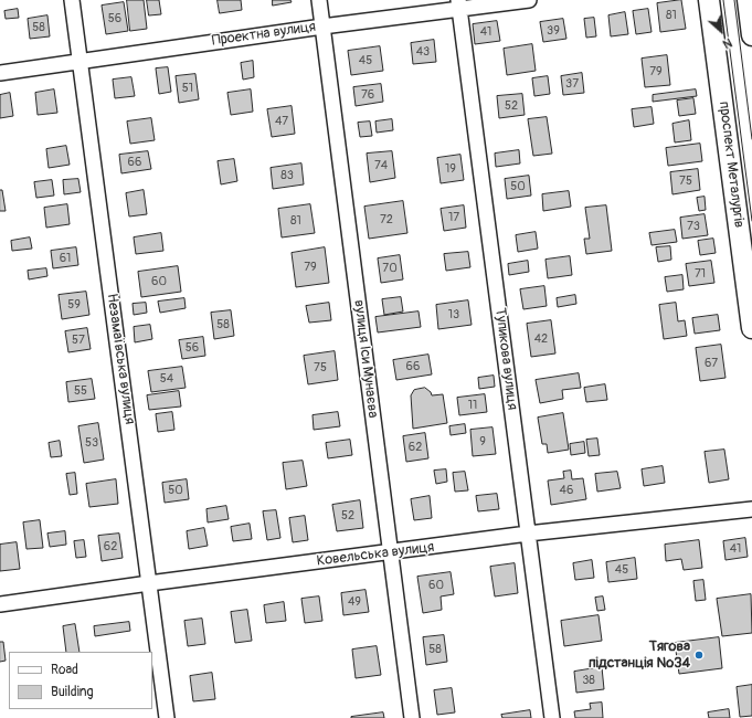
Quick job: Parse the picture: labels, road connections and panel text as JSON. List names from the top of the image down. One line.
{"streets":{"main road":["проспект Металургів"],"street":["Проектна вулиця","Незамаївська вулиця","вулиця Іси Мунаєва","Тупикова вулиця","Ковельська вулиця"]},"crossings":[["Проектна вулиця","Незамаївська вулиця"],["Проектна вулиця","вулиця Іси Мунаєва"],["Проектна вулиця","Тупикова вулиця"],["Незамаївська вулиця","Ковельська вулиця"],["вулиця Іси Мунаєва","Ковельська вулиця"],["Тупикова вулиця","Ковельська вулиця"]],"places":["Тягова пiдстанцiя №34"],"house_numbers":["81","56","58","39","41","43","45","79","37","51","76","52","47","66","74","19","83","75","50","17","72","81","73","61","79","70","71","60","59","13","58","42","57","56","67","66","75","54","55","11","9","53","62","50","46","52","62","41","45","60","49","58","38"],"legend":["Road","Building"],"north":"bottom right"}
